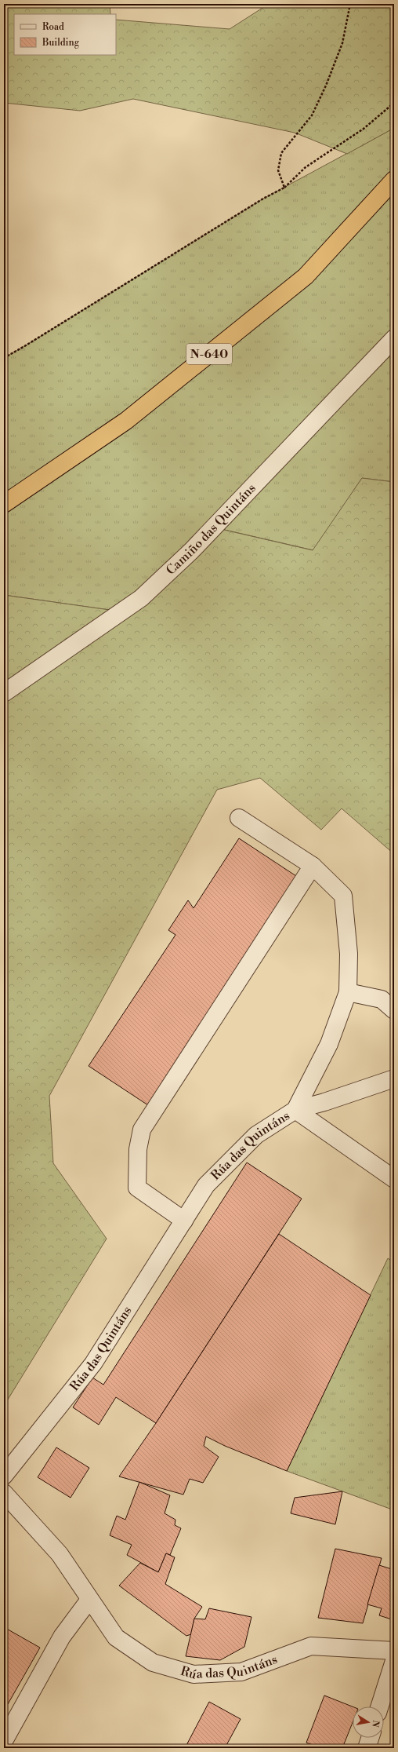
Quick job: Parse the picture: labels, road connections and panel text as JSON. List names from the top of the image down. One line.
{"streets":{"highway":["N-640"],"street":["Camiño das Quintáns","Rúa das Quintáns"]},"legend":["Road","Building"],"north":"right"}
